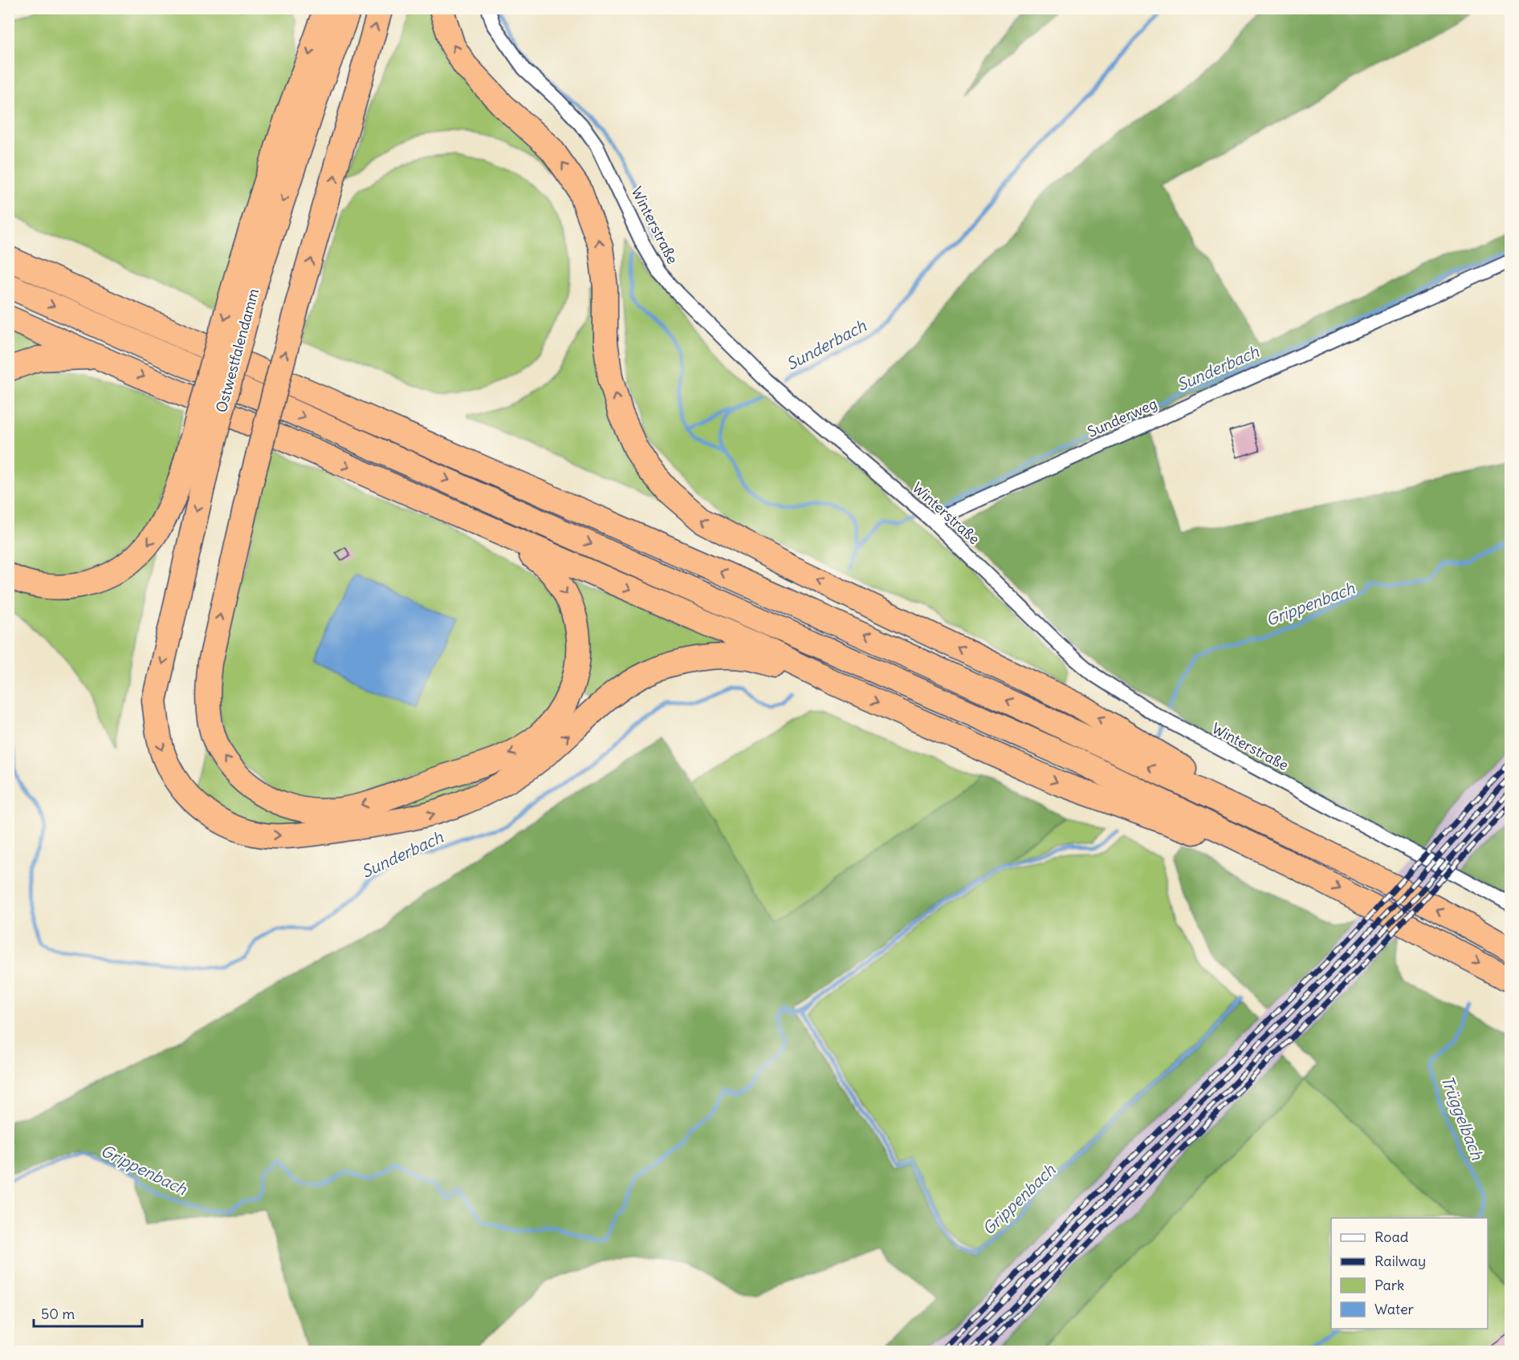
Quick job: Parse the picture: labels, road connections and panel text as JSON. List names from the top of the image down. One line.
{"streets":{"highway":["Ostwestfalendamm"],"street":["Winterstraße","Sunderweg"]},"crossings":[["Winterstraße","Sunderweg"]],"water":["Sunderbach","Grippenbach","Trüggelbach"],"legend":["Road","Railway","Park","Water"],"scale_bar":"50 m"}
